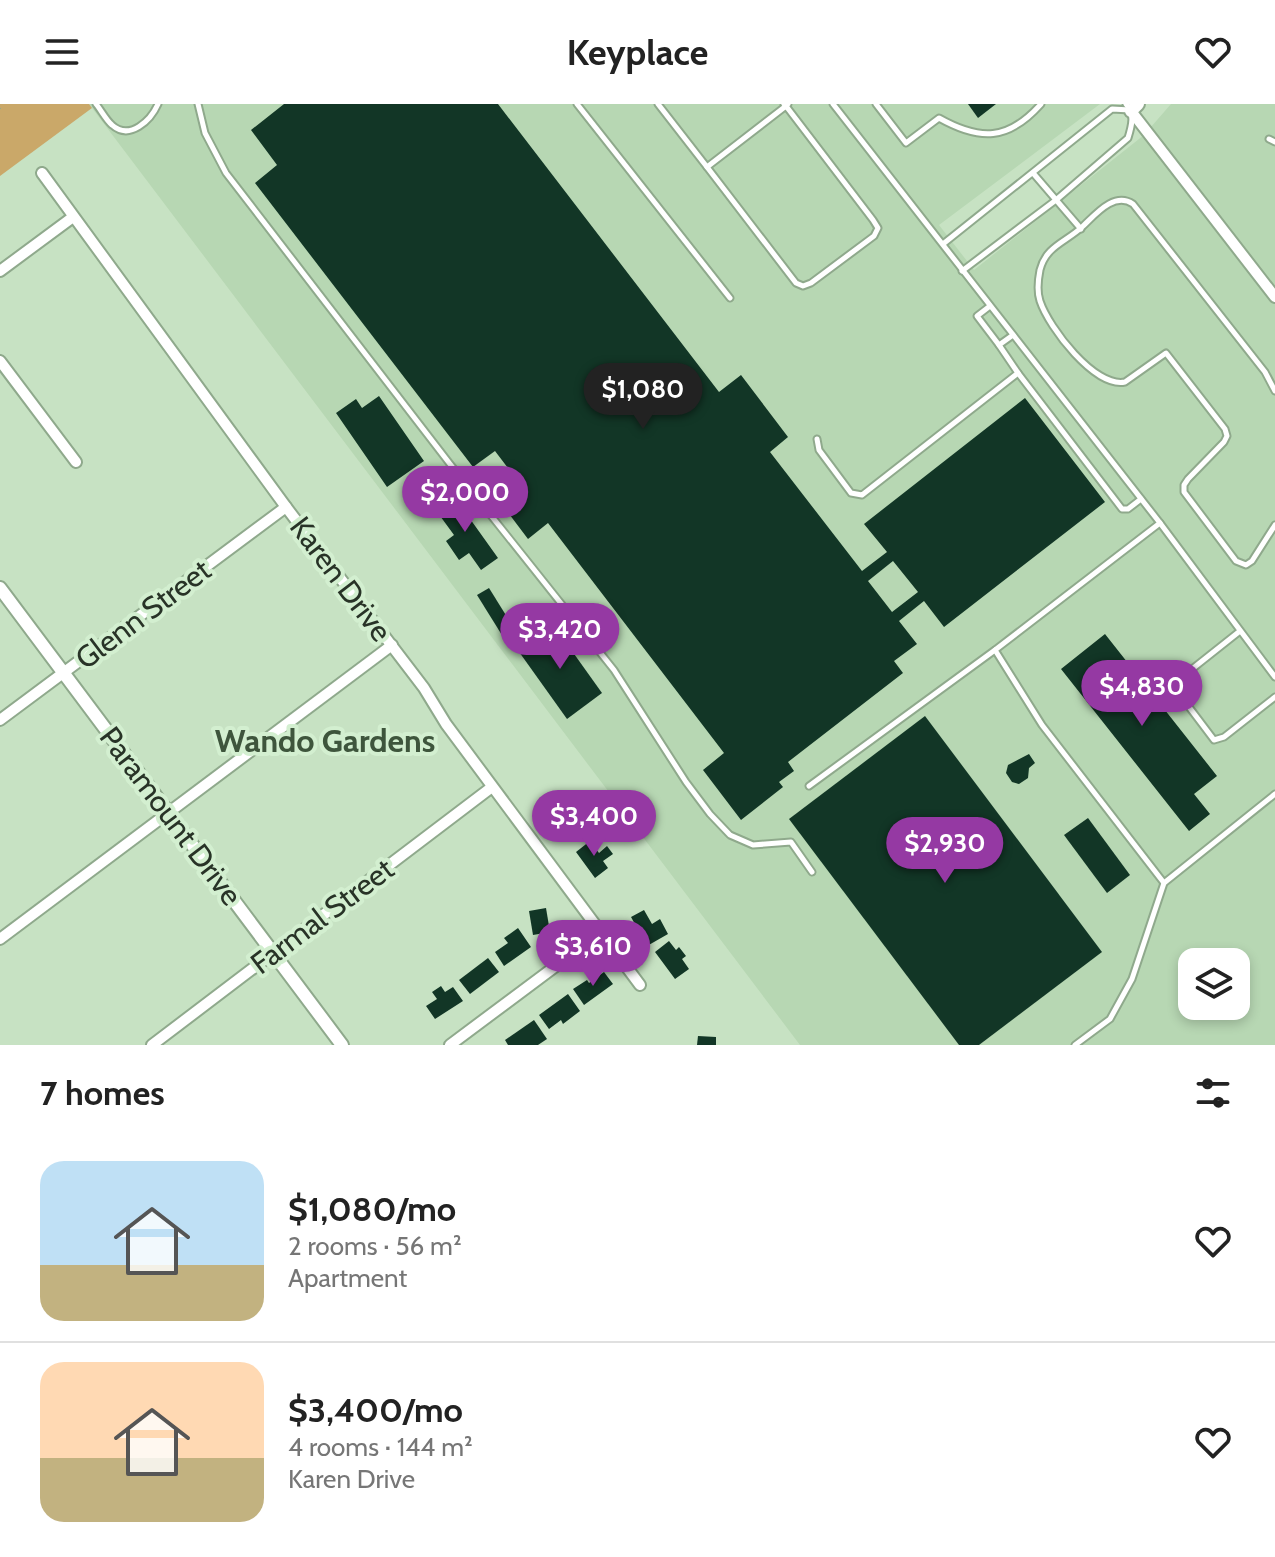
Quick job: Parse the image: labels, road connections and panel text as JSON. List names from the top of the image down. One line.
{"streets":{"street":["Karen Drive","Glenn Street","Paramount Drive","Farmal Street"]},"crossings":[["Karen Drive","Glenn Street"],["Karen Drive","Farmal Street"],["Glenn Street","Paramount Drive"],["Paramount Drive","Farmal Street"]],"districts":["Wando Gardens"],"page":{"header":"Keyplace","price":["$1,080","$2,000","$3,420","$4,830","$3,400","$2,930","$3,610"],"heading":"7 homes","list":[{"name":"$1,080/mo","note":"2 rooms · 56 m² · Apartment"},{"name":"$3,400/mo","note":"4 rooms · 144 m² · Karen Drive"}]}}
